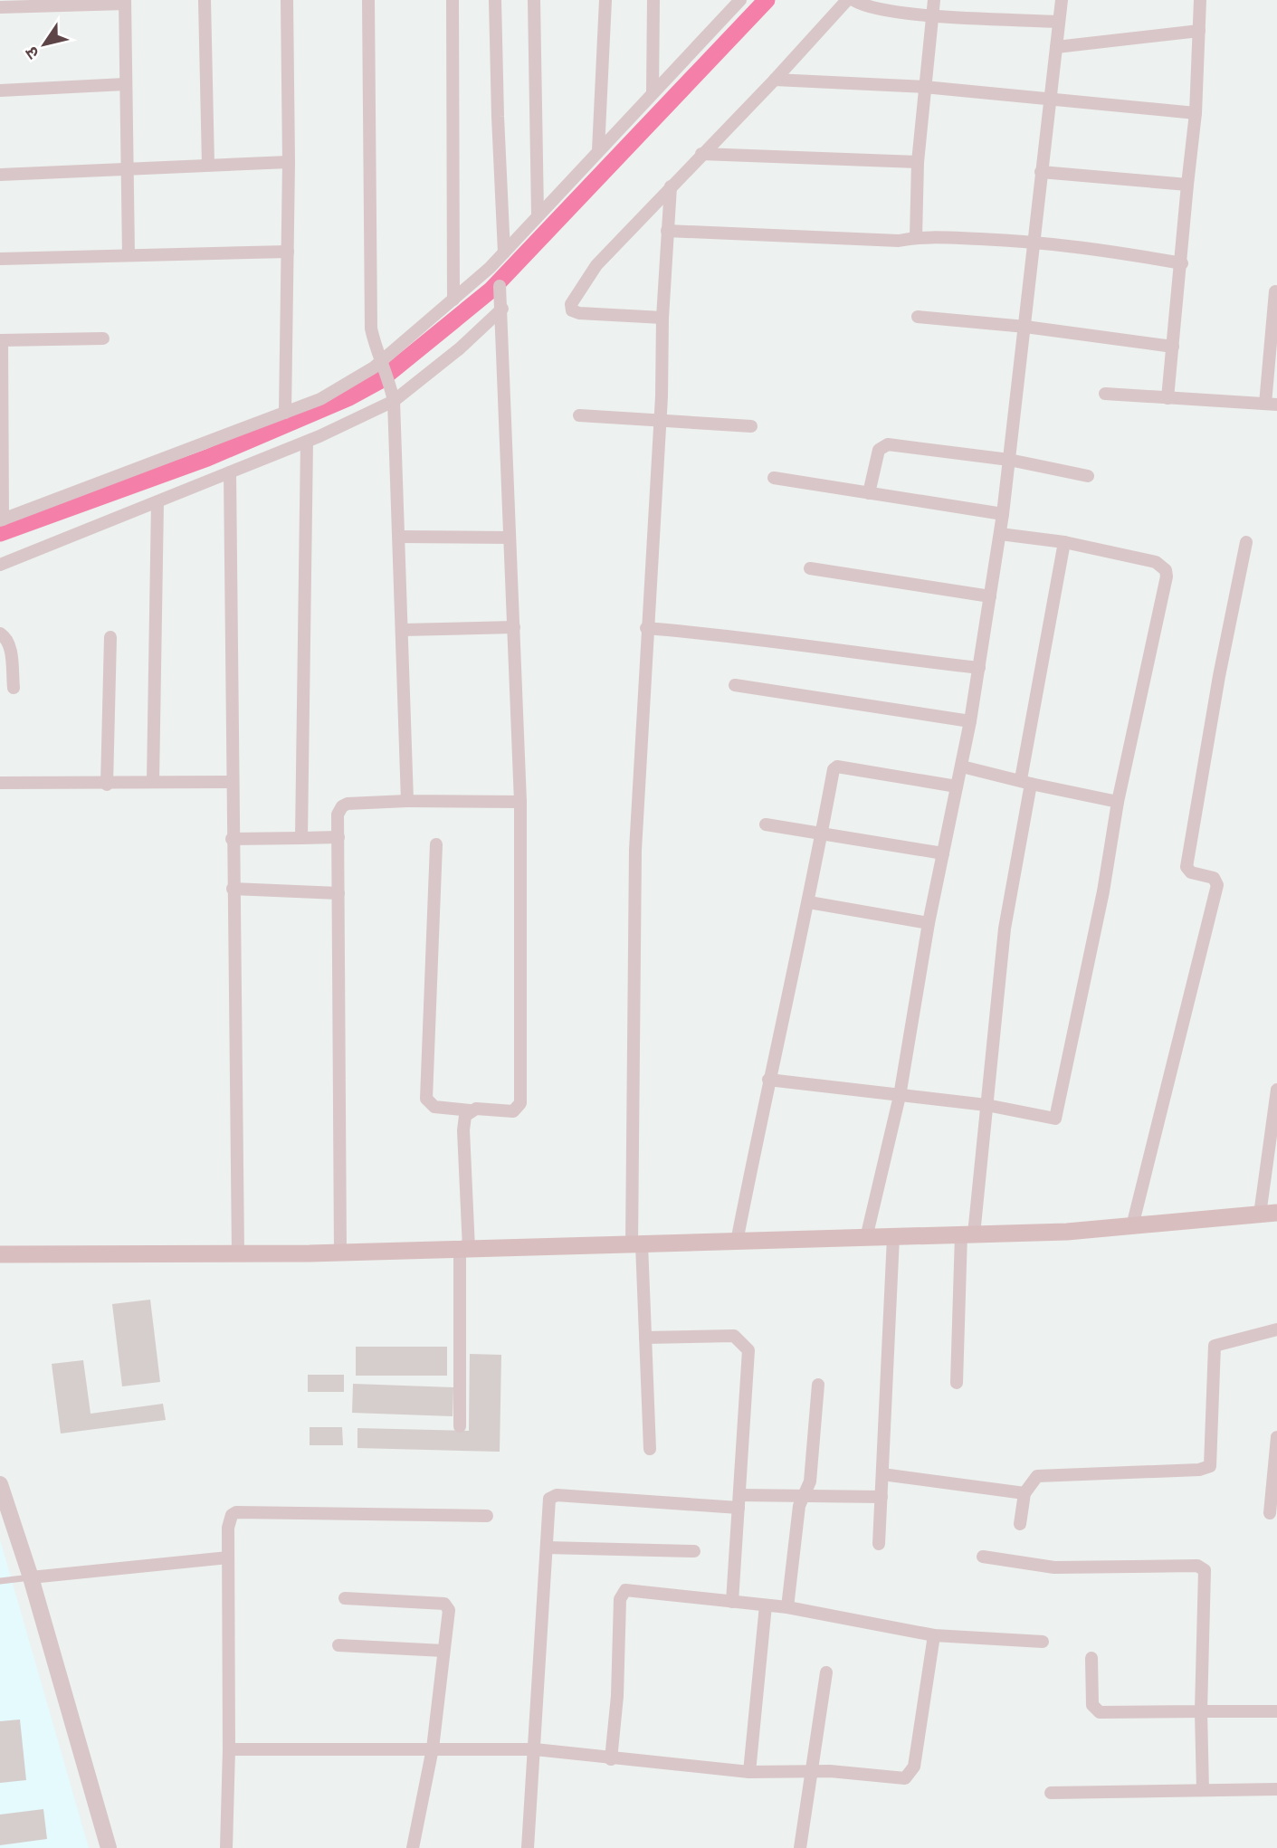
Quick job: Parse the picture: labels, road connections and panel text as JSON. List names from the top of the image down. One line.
{"north":"bottom left"}
